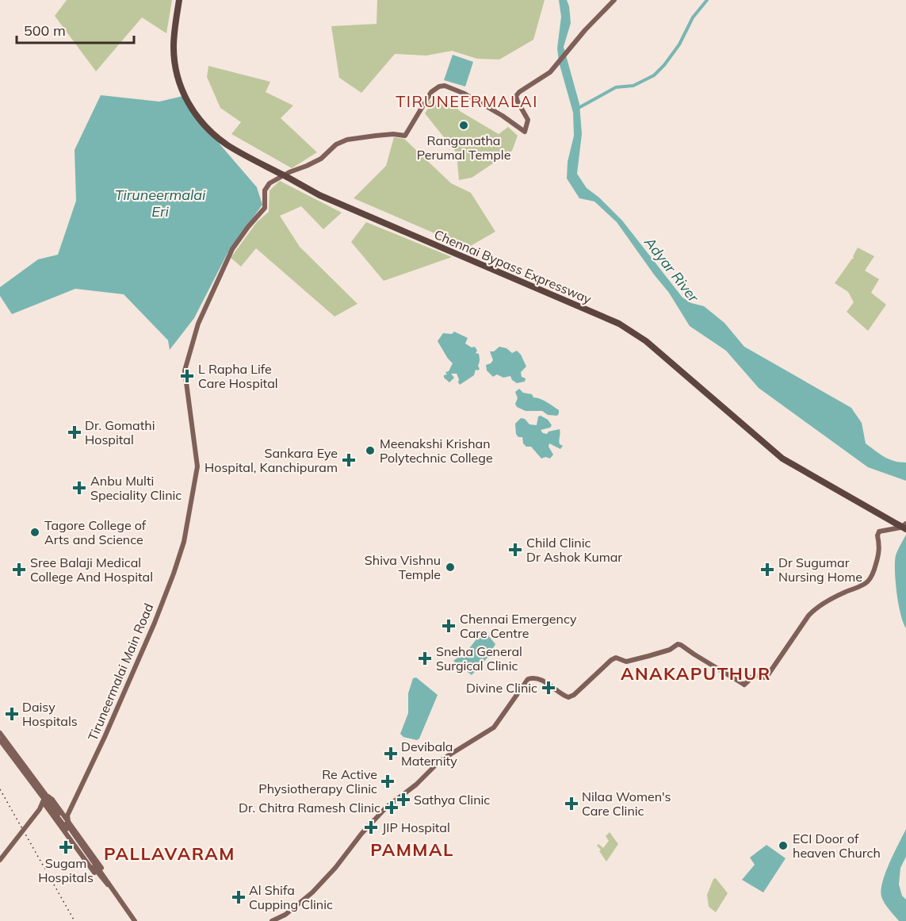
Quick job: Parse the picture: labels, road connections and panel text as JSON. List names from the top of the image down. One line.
{"streets":{"highway":["Chennai Bypass Expressway"],"main road":["Tiruneermalai Main Road"]},"crossings":[["Chennai Bypass Expressway","Tiruneermalai Main Road"]],"districts":["TIRUNEERMALAI","ANAKAPUTHUR","PAMMAL","PALLAVARAM"],"water":["Tiruneermalai Eri","Adyar River"],"places":{"other":["Ranganatha Perumal Temple","Meenakshi Krishan Polytechnic College","Tagore College of Arts and Science","Shiva Vishnu Temple","ECI Door of heaven Church"],"health":["L Rapha Life Care Hospital","Dr. Gomathi Hospital","Sankara Eye Hospital, Kanchipuram","Anbu Multi Speciality Clinic","Child Clinic Dr Ashok Kumar","Sree Balaji Medical College And Hospital","Dr Sugumar Nursing Home","Chennai Emergency Care Centre","Sneha General Surgical Clinic","Divine Clinic","Daisy Hospitals","Devibala Maternity","Re Active Physiotherapy Clinic","Sathya Clinic","Nilaa Women's Care Clinic","Dr. Chitra Ramesh Clinic","JIP Hospital","Sugam Hospitals","Al Shifa Cupping Clinic"]},"scale_bar":"500 m"}
